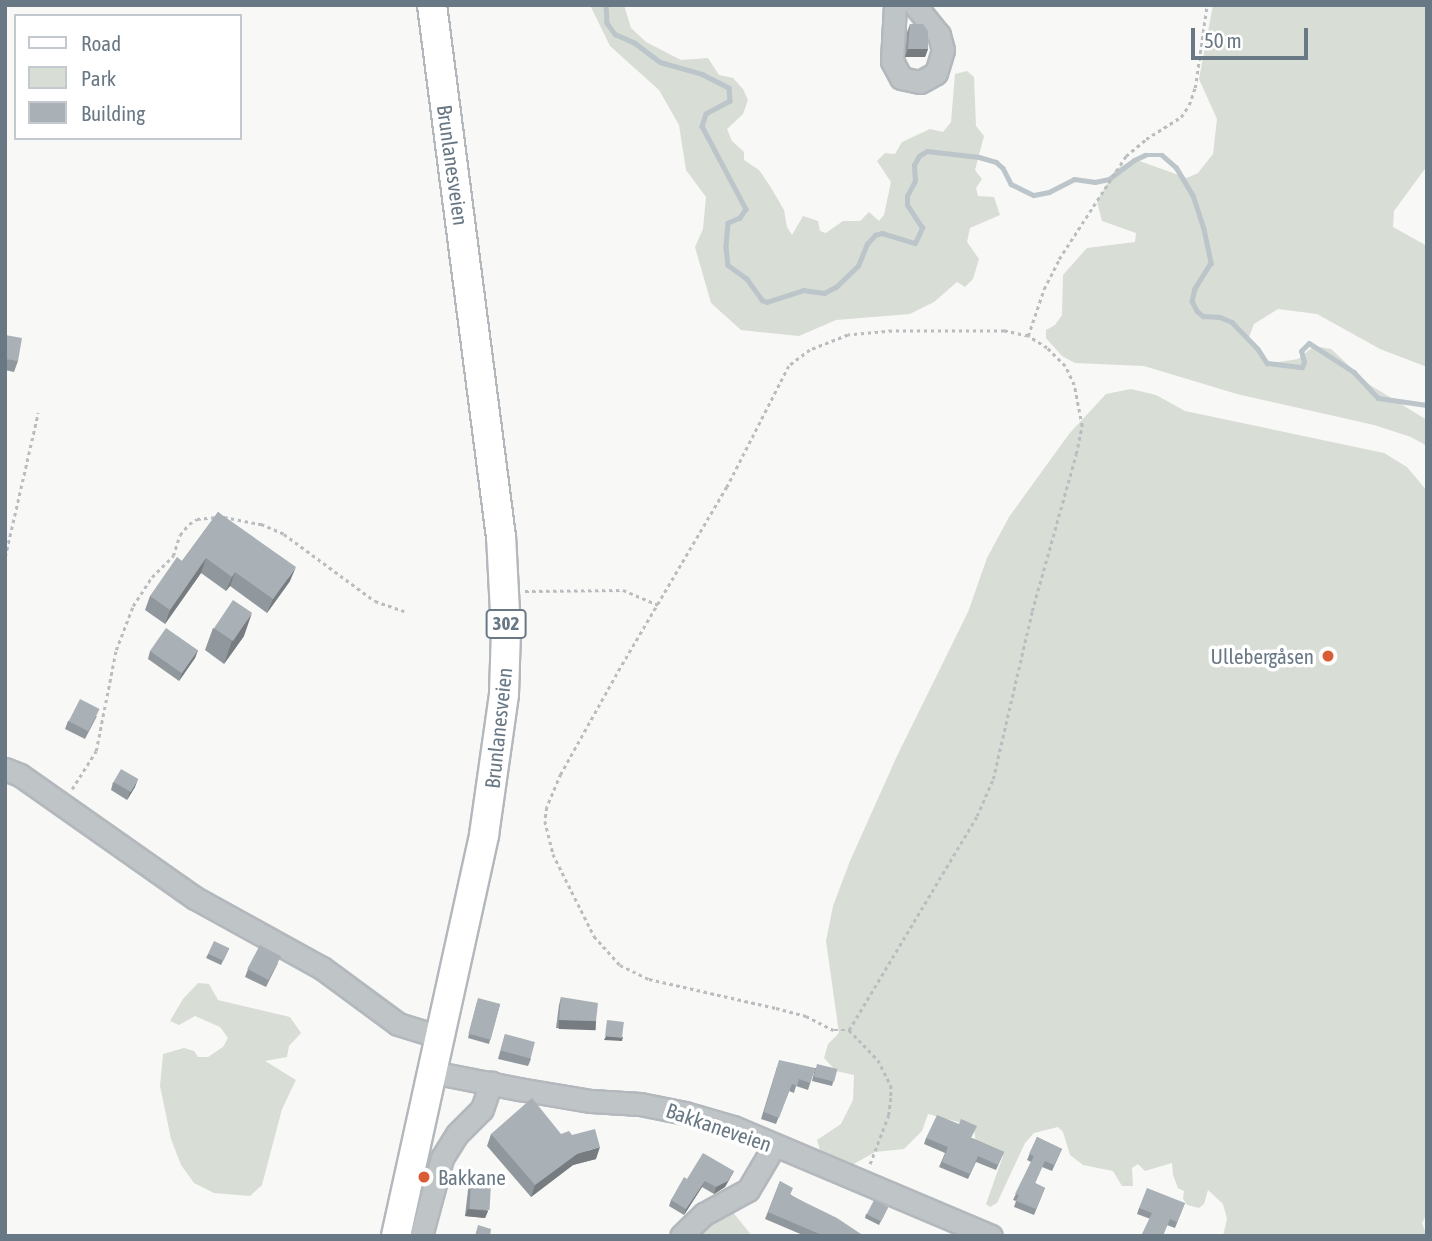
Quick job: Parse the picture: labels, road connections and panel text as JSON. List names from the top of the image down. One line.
{"streets":{"main road":["Brunlanesveien","302"],"street":["Bakkaneveien"]},"crossings":[["Brunlanesveien","Bakkaneveien"]],"places":["Ullebergåsen","Bakkane"],"legend":["Road","Park","Building"],"scale_bar":"50 m"}
